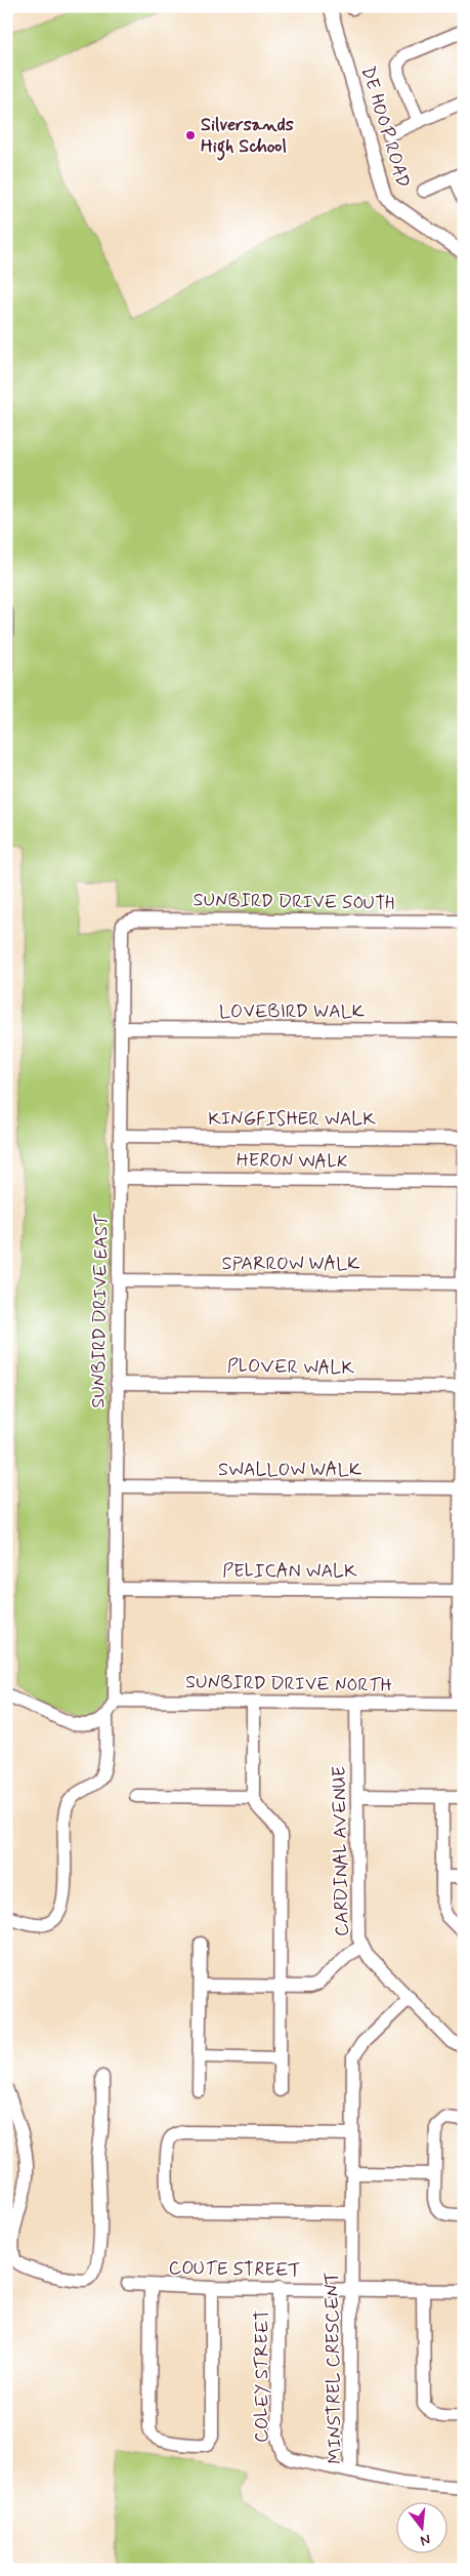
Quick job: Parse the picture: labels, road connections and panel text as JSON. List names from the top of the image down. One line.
{"streets":{"street":["DE HOOP ROAD","SUNBIRD DRIVE SOUTH","LOVEBIRD WALK","KINGFISHER WALK","HERON WALK","SPARROW WALK","SUNBIRD DRIVE EAST","PLOVER WALK","SWALLOW WALK","PELICAN WALK","SUNBIRD DRIVE NORTH","CARDINAL AVENUE","COUTE STREET","MINSTREL CRESCENT","COLEY STREET"]},"crossings":[["SUNBIRD DRIVE SOUTH","SUNBIRD DRIVE EAST"],["LOVEBIRD WALK","SUNBIRD DRIVE EAST"],["KINGFISHER WALK","SUNBIRD DRIVE EAST"],["HERON WALK","SUNBIRD DRIVE EAST"],["SPARROW WALK","SUNBIRD DRIVE EAST"],["SUNBIRD DRIVE EAST","PLOVER WALK"],["SUNBIRD DRIVE EAST","SWALLOW WALK"],["SUNBIRD DRIVE EAST","PELICAN WALK"],["SUNBIRD DRIVE EAST","SUNBIRD DRIVE NORTH"],["SUNBIRD DRIVE NORTH","CARDINAL AVENUE"],["CARDINAL AVENUE","MINSTREL CRESCENT"],["COUTE STREET","MINSTREL CRESCENT"],["COUTE STREET","COLEY STREET"],["MINSTREL CRESCENT","COLEY STREET"]],"places":["Silversands High School"],"north":"bottom"}
